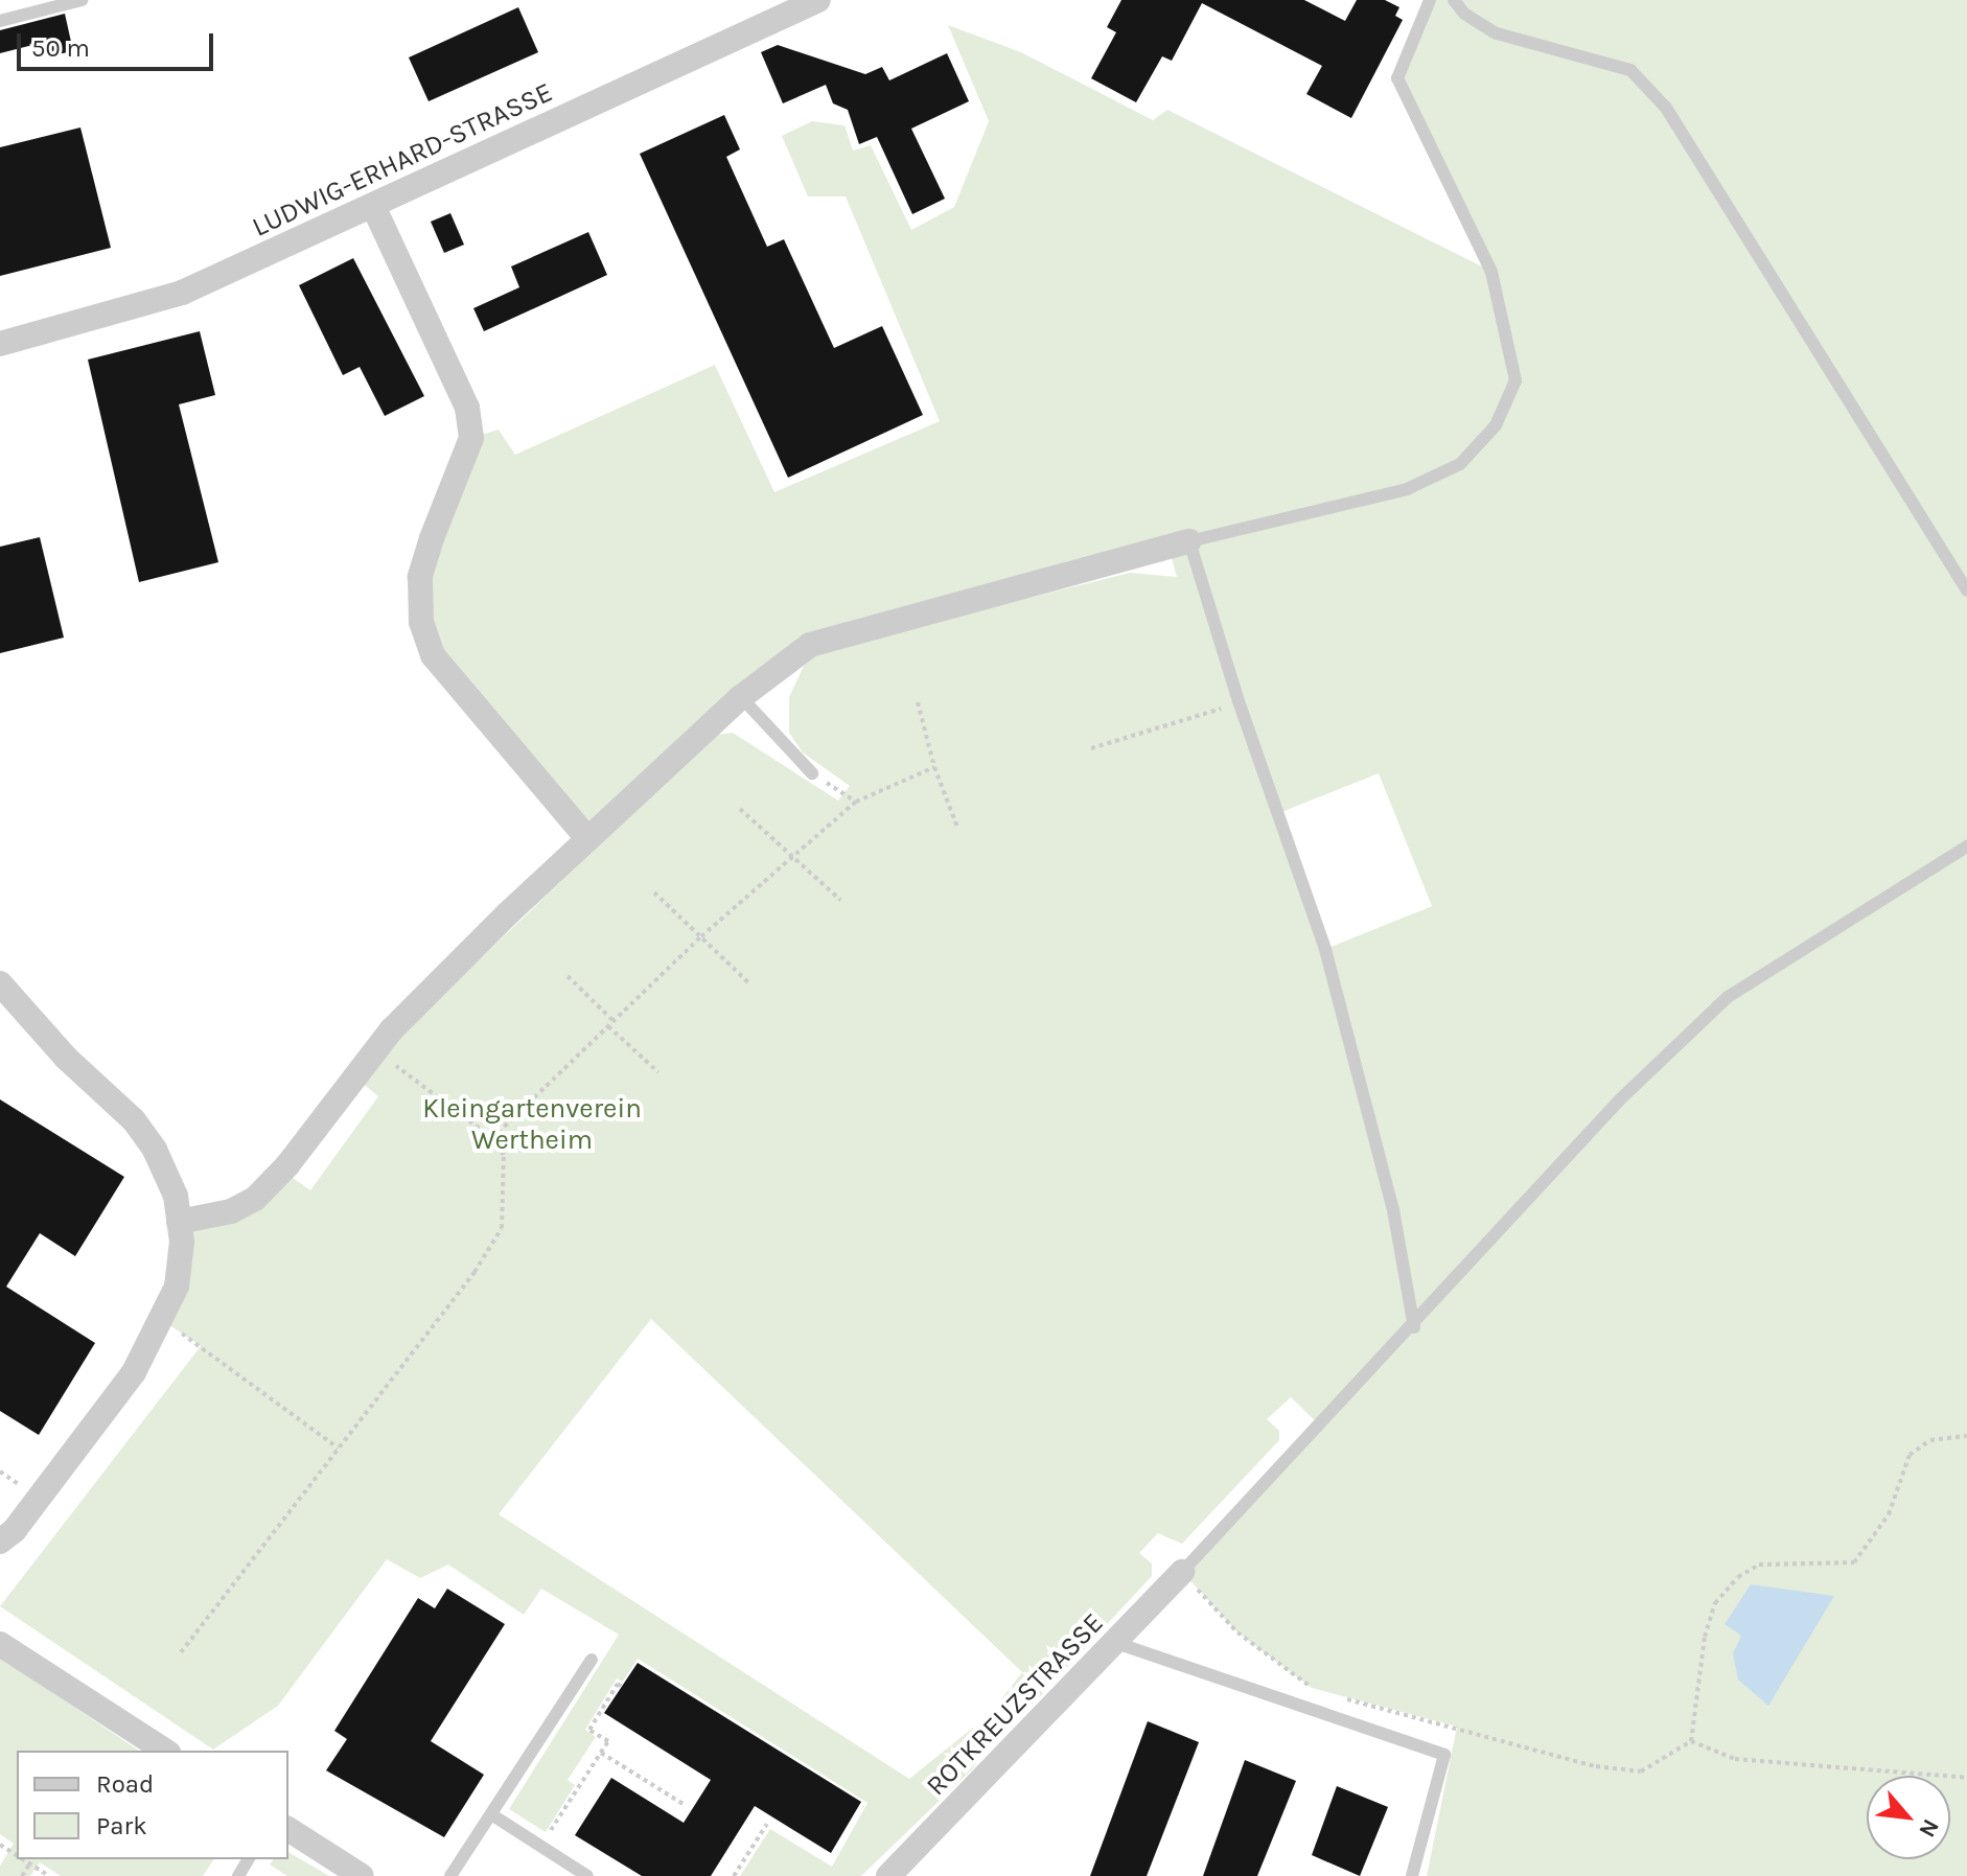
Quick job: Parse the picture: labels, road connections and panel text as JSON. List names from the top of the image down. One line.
{"streets":{"street":["LUDWIG-ERHARD-STRASSE","ROTKREUZSTRASSE"]},"parks":["Kleingartenverein Wertheim"],"legend":["Road","Park"],"scale_bar":"50 m","north":"bottom right"}
